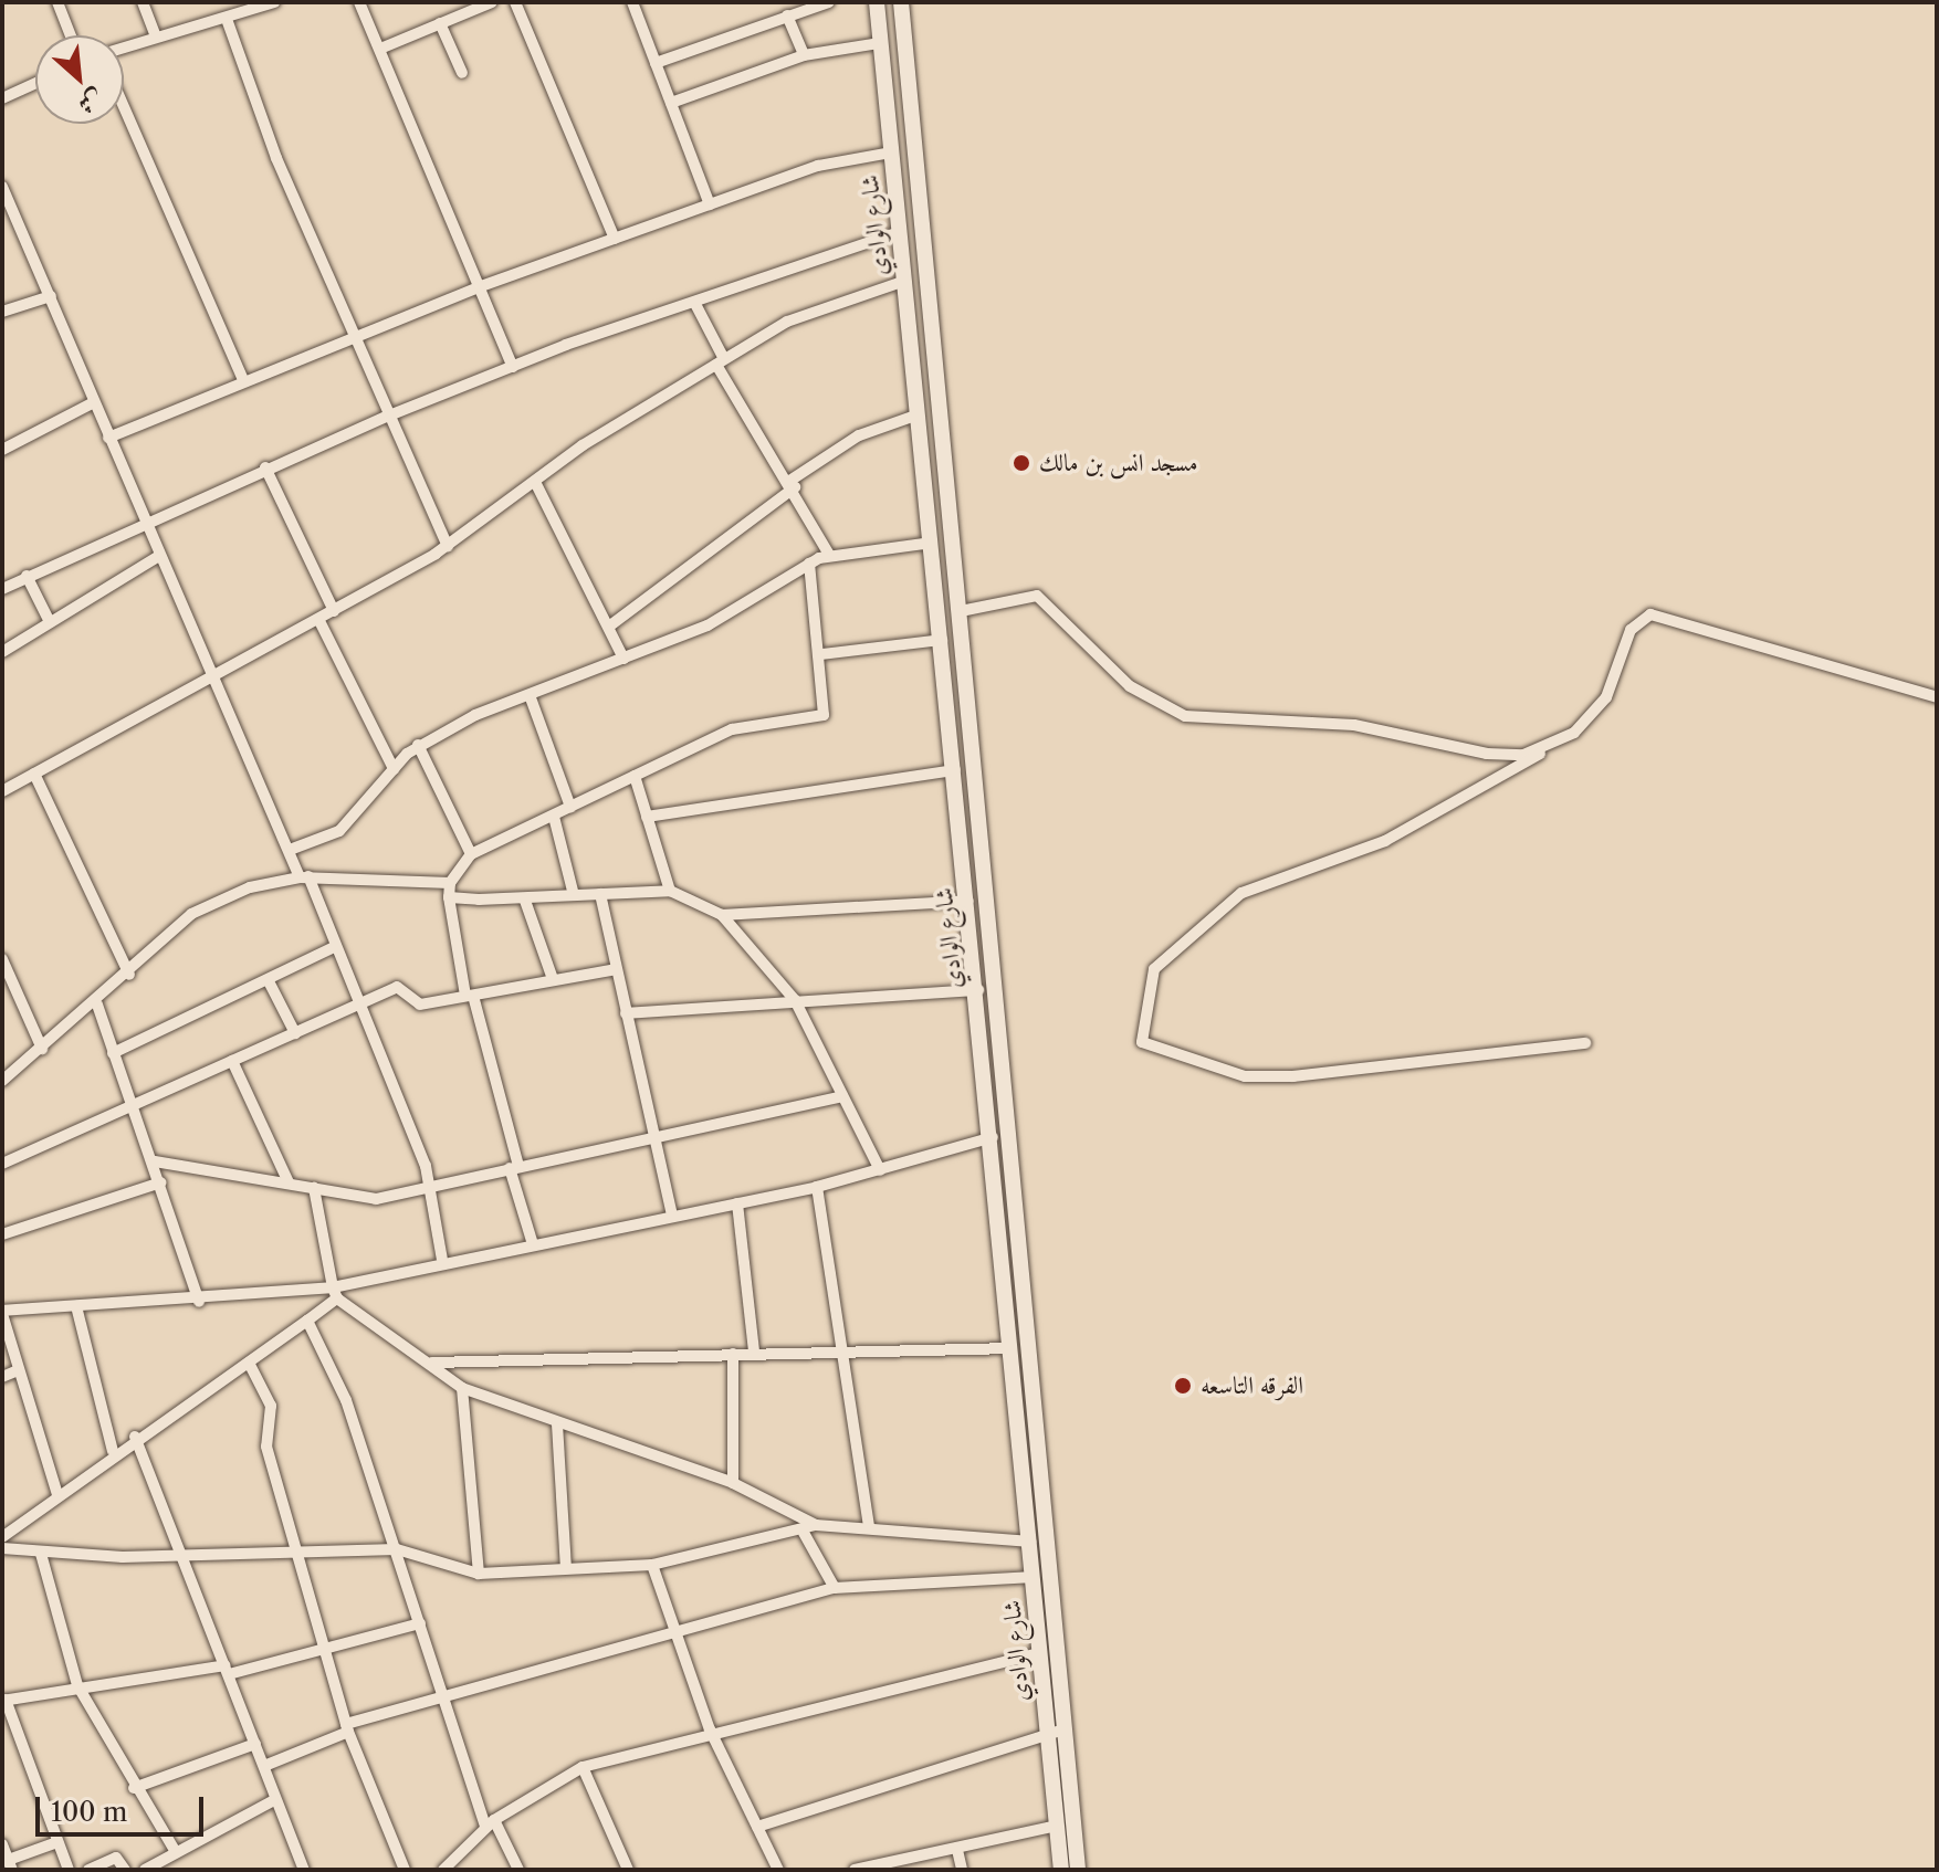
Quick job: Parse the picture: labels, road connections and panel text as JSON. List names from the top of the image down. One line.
{"streets":{"main road":["شارع الوادي"]},"places":["مسجد انس بن مالك","الفرقه التاسعه"],"scale_bar":"100 m","north":"bottom right"}
